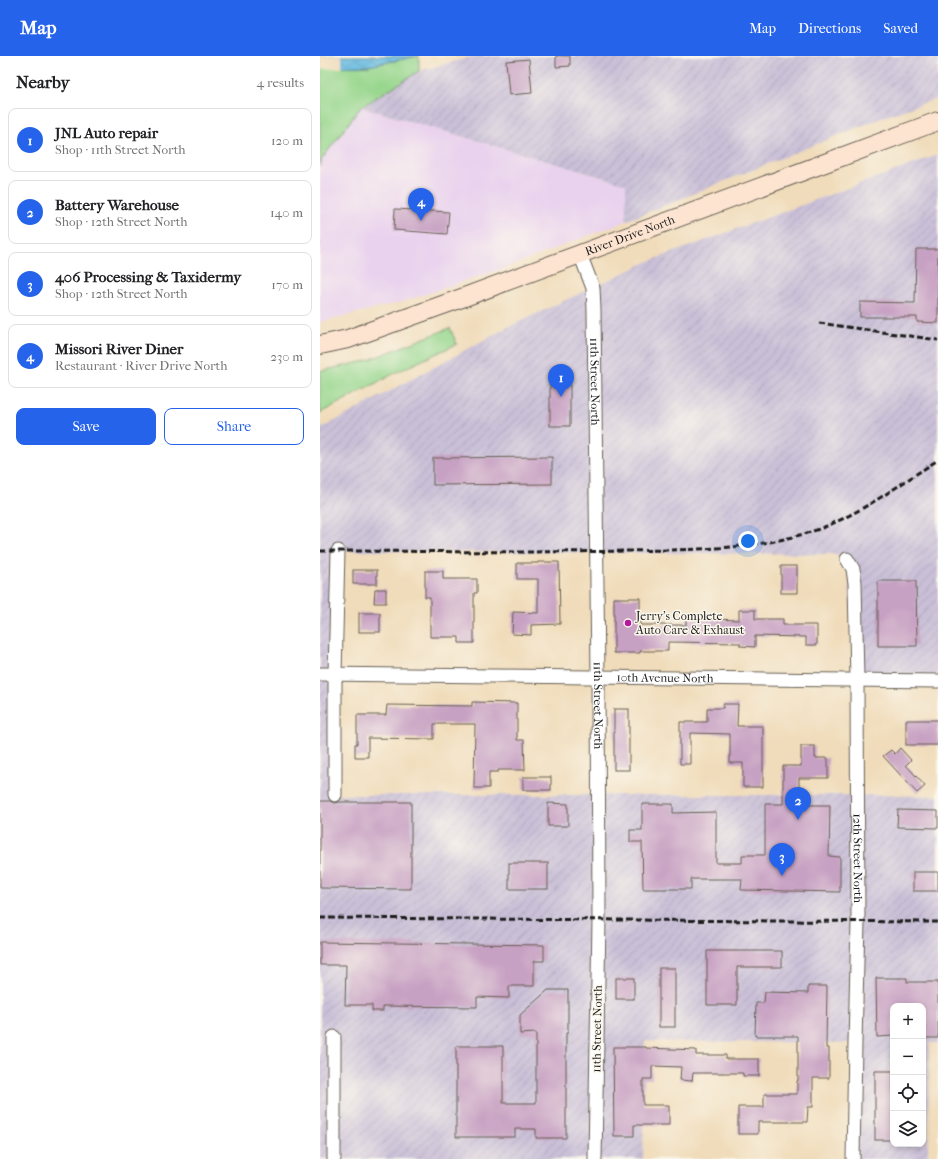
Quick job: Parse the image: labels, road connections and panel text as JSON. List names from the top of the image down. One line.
{"streets":{"main road":["River Drive North"],"street":["11th Street North","10th Avenue North","12th Street North"]},"crossings":[["River Drive North","11th Street North"],["11th Street North","10th Avenue North"],["10th Avenue North","12th Street North"]],"places":["Jerry's Complete Auto Care & Exhaust"],"page":{"header":"Map","nav":["Map","Directions","Saved"],"heading":["Nearby","4 results"],"list":[{"mark":"1","name":"JNL Auto repair","note":"Shop · 11th Street North","value":"120 m"},{"mark":"2","name":"Battery Warehouse","note":"Shop · 12th Street North","value":"140 m"},{"mark":"3","name":"406 Processing & Taxidermy","note":"Shop · 12th Street North","value":"170 m"},{"mark":"4","name":"Missori River Diner","note":"Restaurant · River Drive North","value":"230 m"}],"pins":["4","1","2","3"],"buttons":["Save","Share"],"map_buttons":["+","−"]}}
